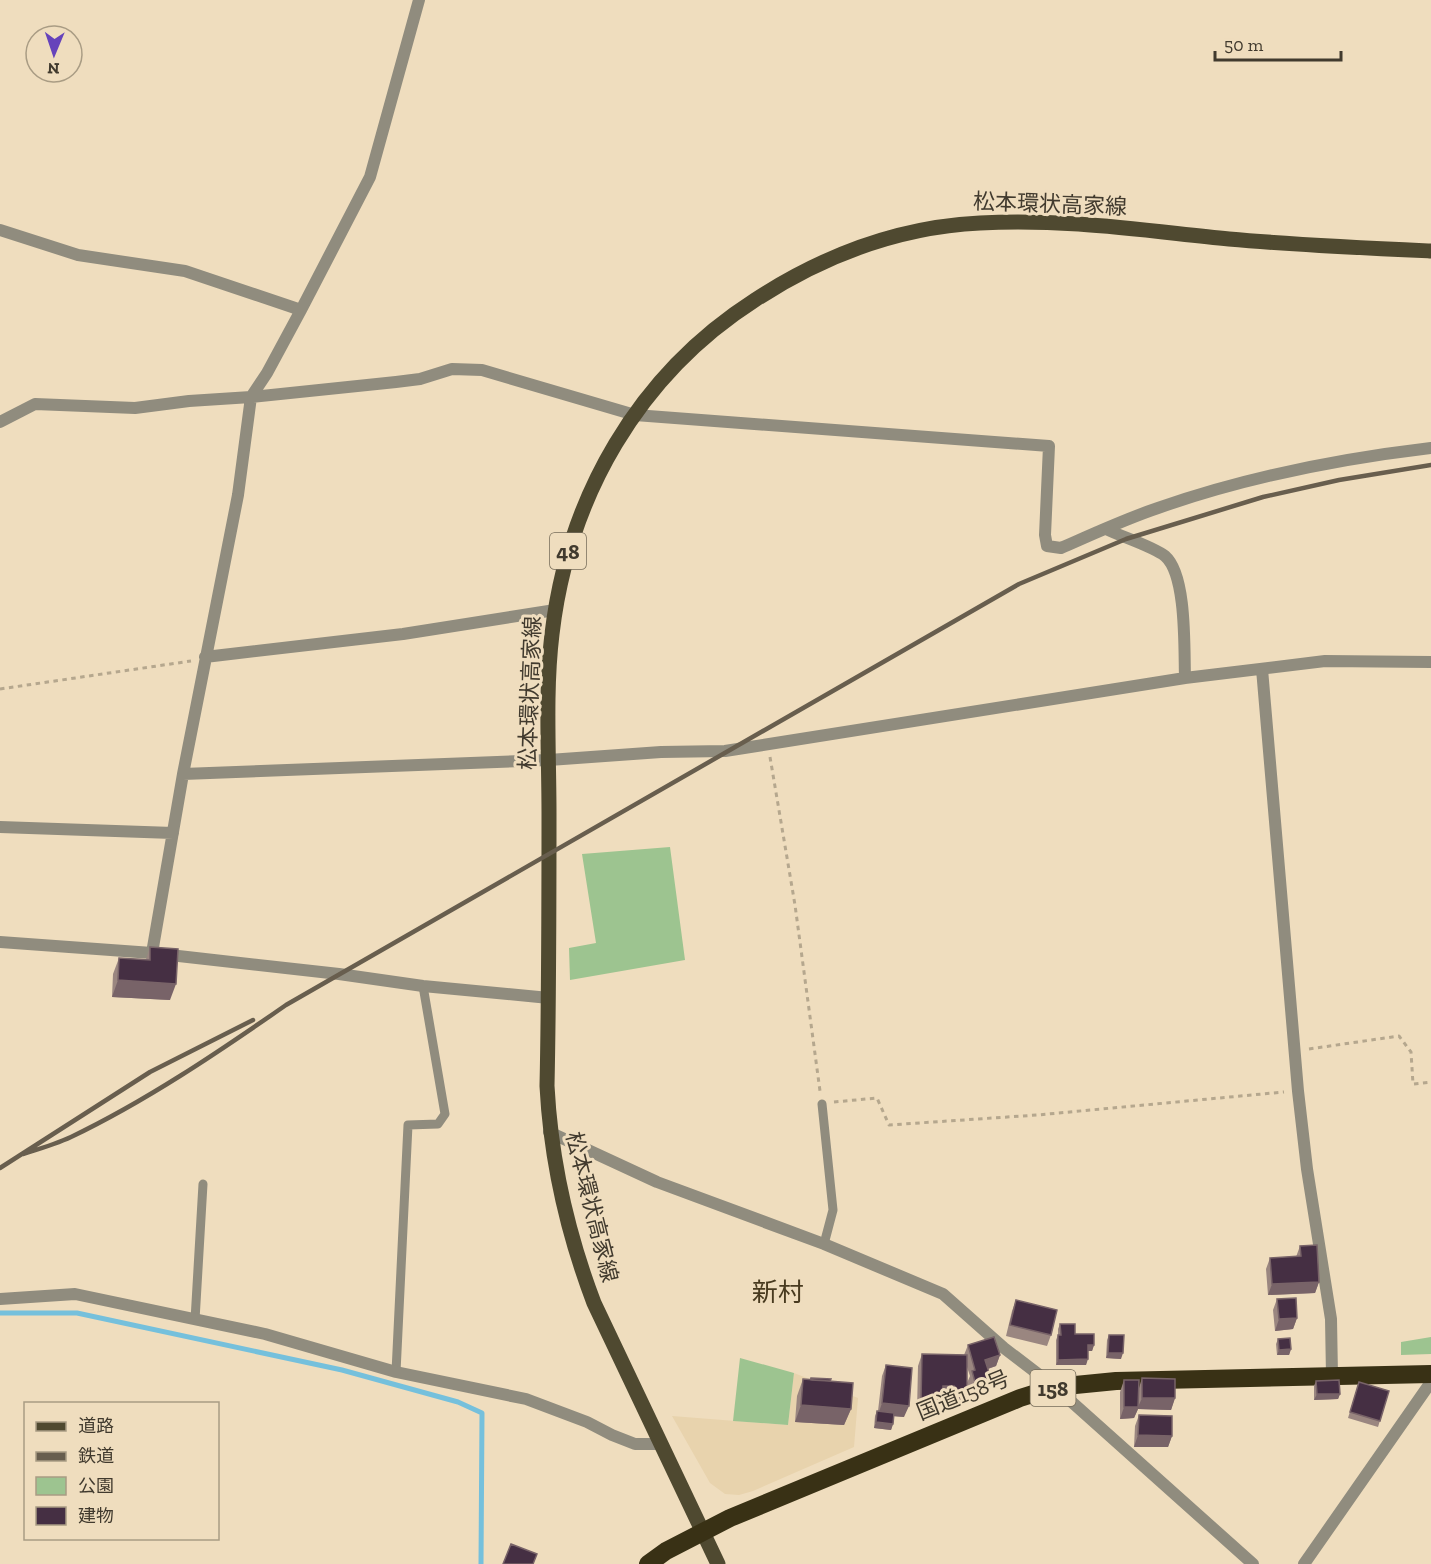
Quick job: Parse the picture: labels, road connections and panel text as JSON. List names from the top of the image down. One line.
{"streets":{"highway":["158","国道158号"],"main road":["松本環状高家線","48"]},"crossings":[["松本環状高家線","国道158号"]],"districts":["新村"],"legend":["道路","鉄道","公園","建物"],"scale_bar":"50 m","north":"bottom"}
